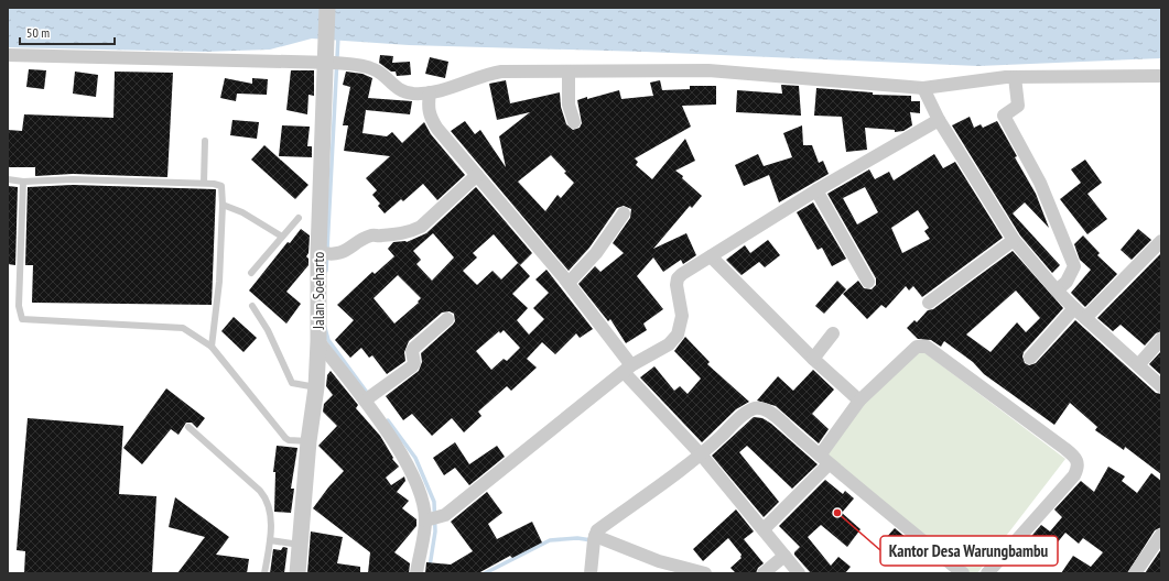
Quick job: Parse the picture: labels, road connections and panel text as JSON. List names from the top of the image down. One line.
{"streets":{"street":["Jalan Soeharto"]},"places":["Kantor Desa Warungbambu"],"scale_bar":"50 m"}
